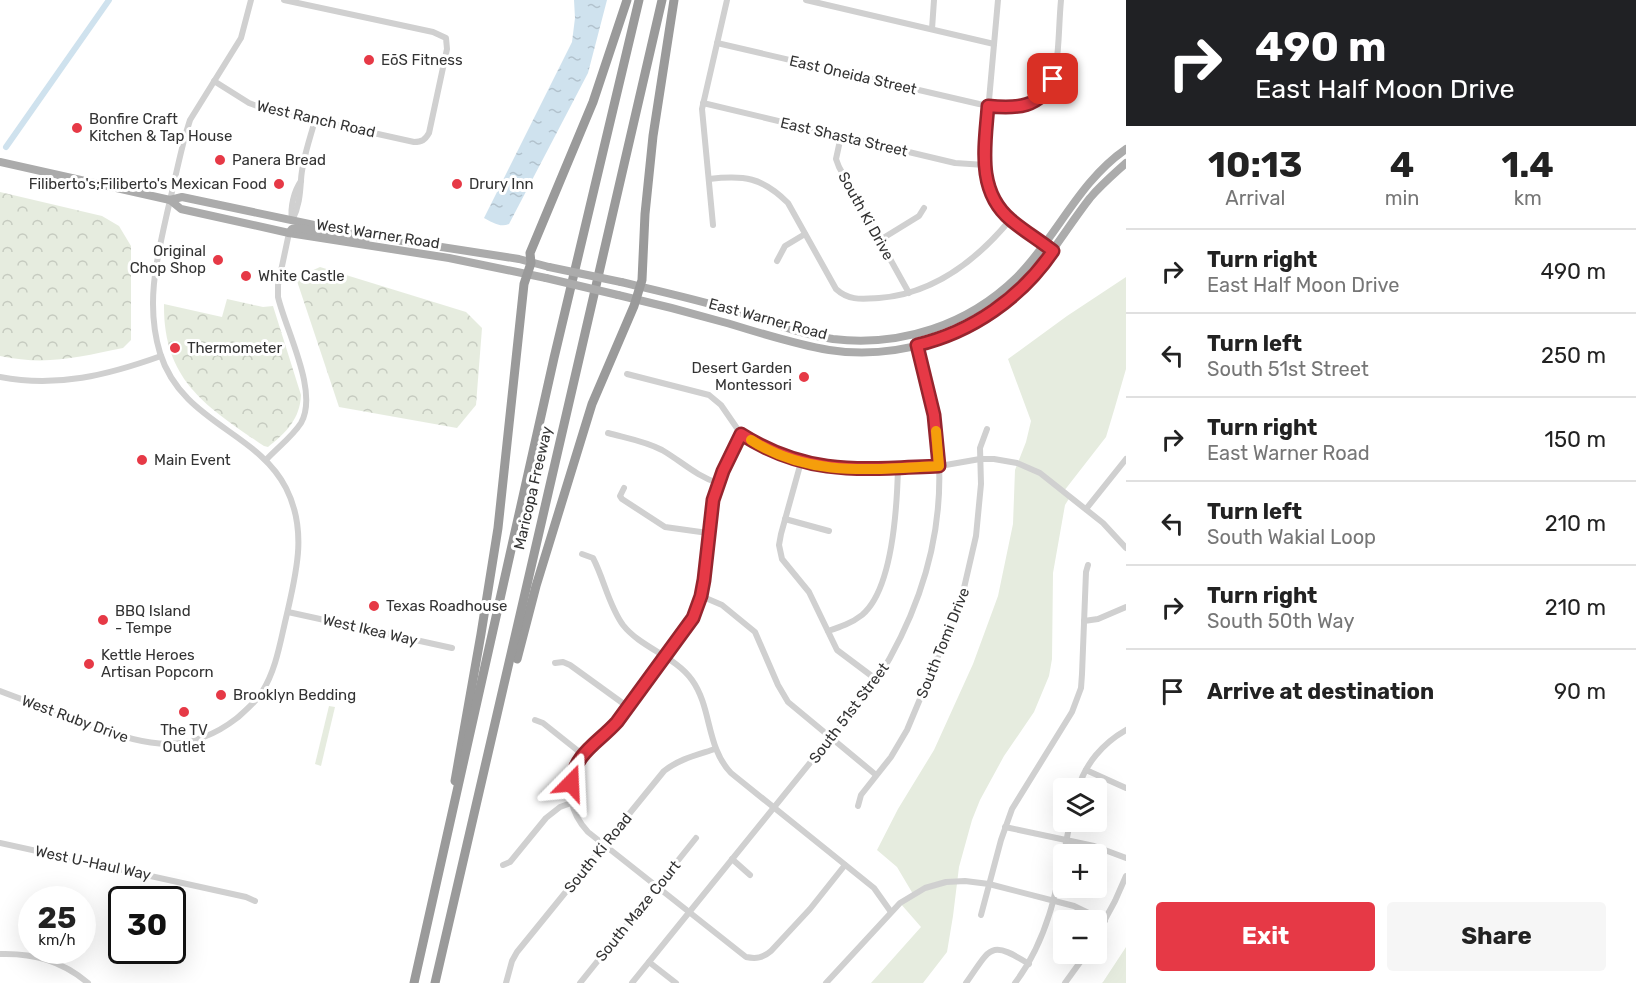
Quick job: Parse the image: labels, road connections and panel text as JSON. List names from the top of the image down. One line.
{"streets":{"highway":["Maricopa Freeway"],"main road":["West Warner Road","East Warner Road"],"street":["East Oneida Street","West Ranch Road","East Shasta Street","South Ki Drive","West Ikea Way","South Tomi Drive","South 51st Street","West Ruby Drive","South Ki Road","West U-Haul Way","South Maze Court"]},"crossings":[["West Ranch Road","West Ruby Drive"],["East Shasta Street","South Ki Drive"],["West Warner Road","East Warner Road"],["West Warner Road","West Ruby Drive"],["East Warner Road","South 51st Street"],["West Ikea Way","West Ruby Drive"]],"places":["EōS Fitness","Bonfire Craft Kitchen & Tap House","Panera Bread","Filiberto's;Filiberto's Mexican Food","Drury Inn","Original Chop Shop","White Castle","Thermometer","Desert Garden Montessori","Main Event","Texas Roadhouse","BBQ Island - Tempe","Kettle Heroes Artisan Popcorn","Brooklyn Bedding","The TV Outlet"],"page":{"turn":["490 m","East Half Moon Drive"],"eta":["10:13","Arrival","4","min","1.4","km"],"list":[{"name":"Turn right","note":"East Half Moon Drive","value":"490 m"},{"name":"Turn left","note":"South 51st Street","value":"250 m"},{"name":"Turn right","note":"East Warner Road","value":"150 m"},{"name":"Turn left","note":"South Wakial Loop","value":"210 m"},{"name":"Turn right","note":"South 50th Way","value":"210 m"},{"name":"Arrive at destination","value":"90 m"}],"map_buttons":["+","−"],"speed":"25 km/h","limit":"30","buttons":["Exit","Share"]}}
